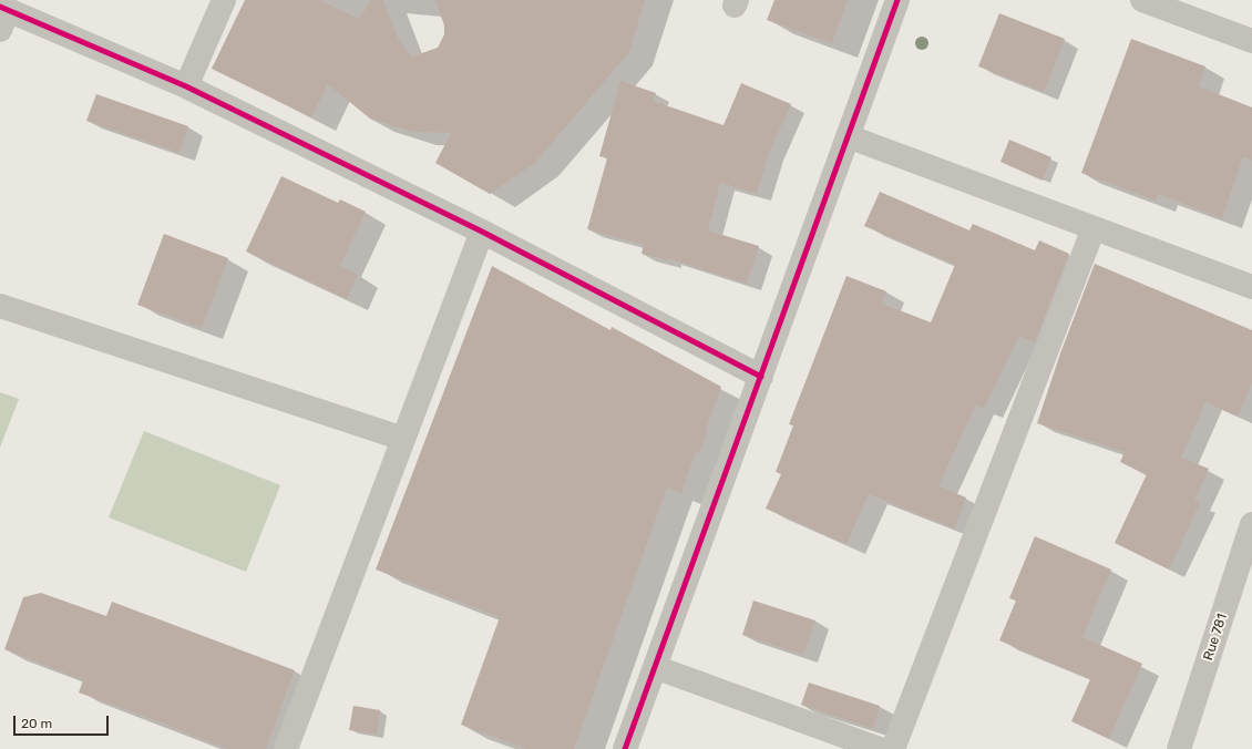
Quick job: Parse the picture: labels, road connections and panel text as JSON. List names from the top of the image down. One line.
{"streets":{"street":["Rue 781"]},"scale_bar":"20 m"}
